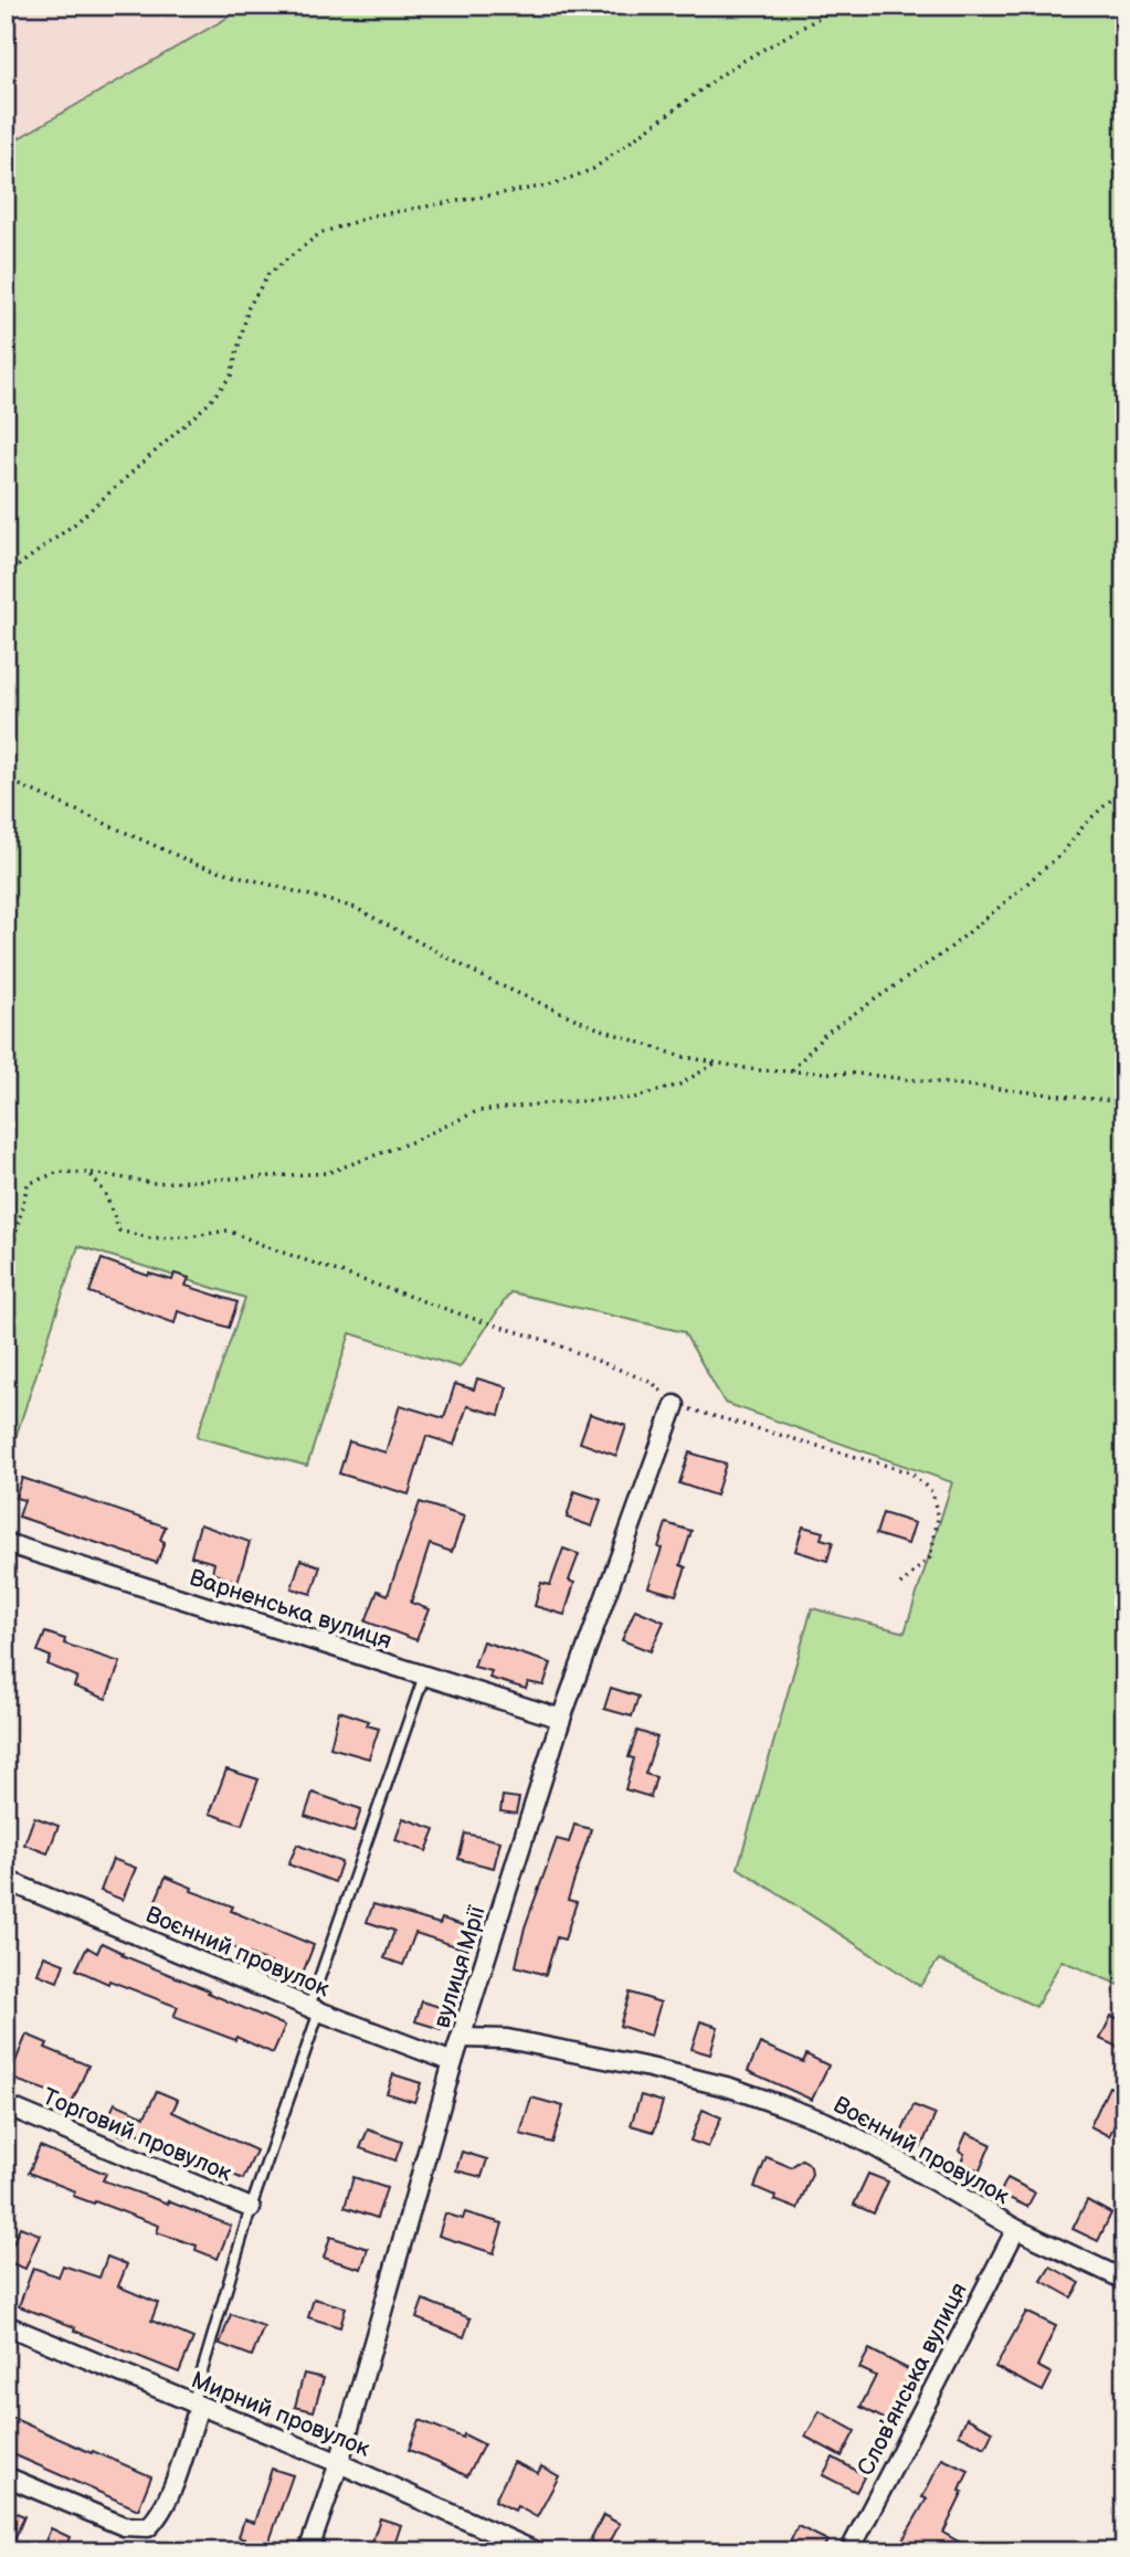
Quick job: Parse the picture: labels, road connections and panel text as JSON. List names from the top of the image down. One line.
{"streets":{"street":["Варненська вулиця","Воєнний провулок","вулиця Мрії","Торговий провулок","Словʼянська вулиця","Мирний провулок"]},"crossings":[["Варненська вулиця","вулиця Мрії"],["Воєнний провулок","вулиця Мрії"],["Воєнний провулок","Словʼянська вулиця"],["вулиця Мрії","Мирний провулок"]]}
